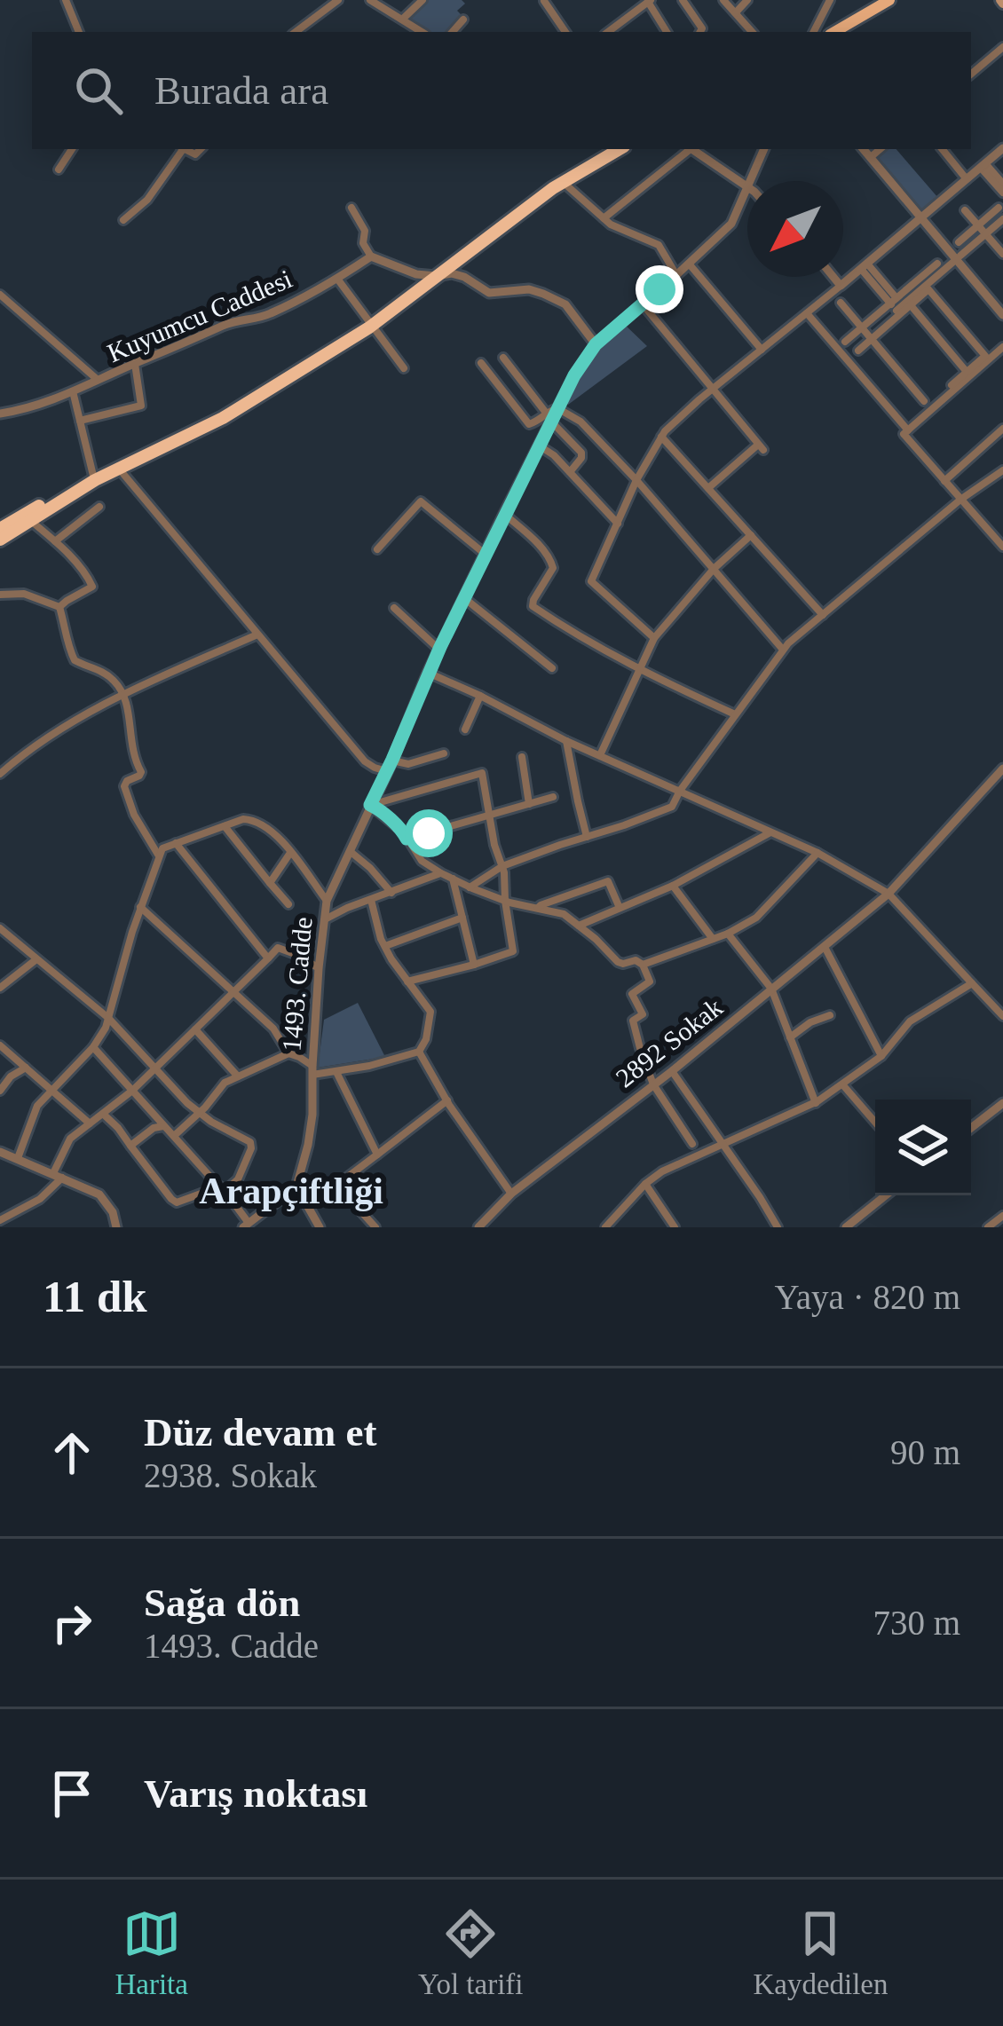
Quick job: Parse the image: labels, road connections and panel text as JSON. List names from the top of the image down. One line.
{"streets":{"street":["Kuyumcu Caddesi","1493. Cadde","2892 Sokak"]},"districts":["Arapçiftliği"],"north":"bottom left","page":{"search":"Burada ara","heading":["11 dk","Yaya · 820 m"],"list":[["Düz devam et","2938. Sokak","90 m"],["Sağa dön","1493. Cadde","730 m"],"Varış noktası"],"nav":["Harita","Yol tarifi","Kaydedilen"]}}
